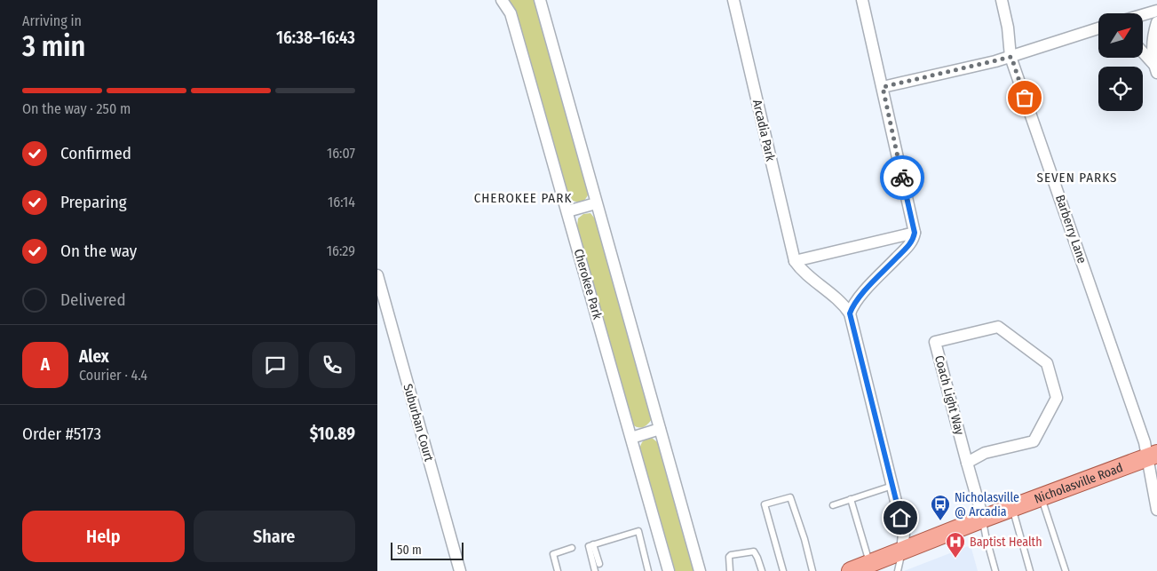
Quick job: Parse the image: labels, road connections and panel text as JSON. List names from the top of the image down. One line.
{"streets":{"main road":["Nicholasville Road"],"street":["Arcadia Park","Barberry Lane","Cherokee Park","Coach Light Way","Suburban Court"]},"crossings":[["Barberry Lane","Nicholasville Road"],["Coach Light Way","Nicholasville Road"]],"districts":["SEVEN PARKS","CHEROKEE PARK"],"places":{"bus stop":["Nicholasville @ Arcadia"],"hospital":["Baptist Health"]},"scale_bar":"50 m","north":"top right","page":{"heading":["3 min","Arriving in","16:38–16:43"],"panel":["Alex","Courier · 4.4","Order #5173","$10.89"],"bar":"On the way · 250 m","list":[["Confirmed","16:07"],["Preparing","16:14"],["On the way","16:29"],"Delivered"],"round":"A","buttons":["Help","Share"],"scale":"50 m"}}
